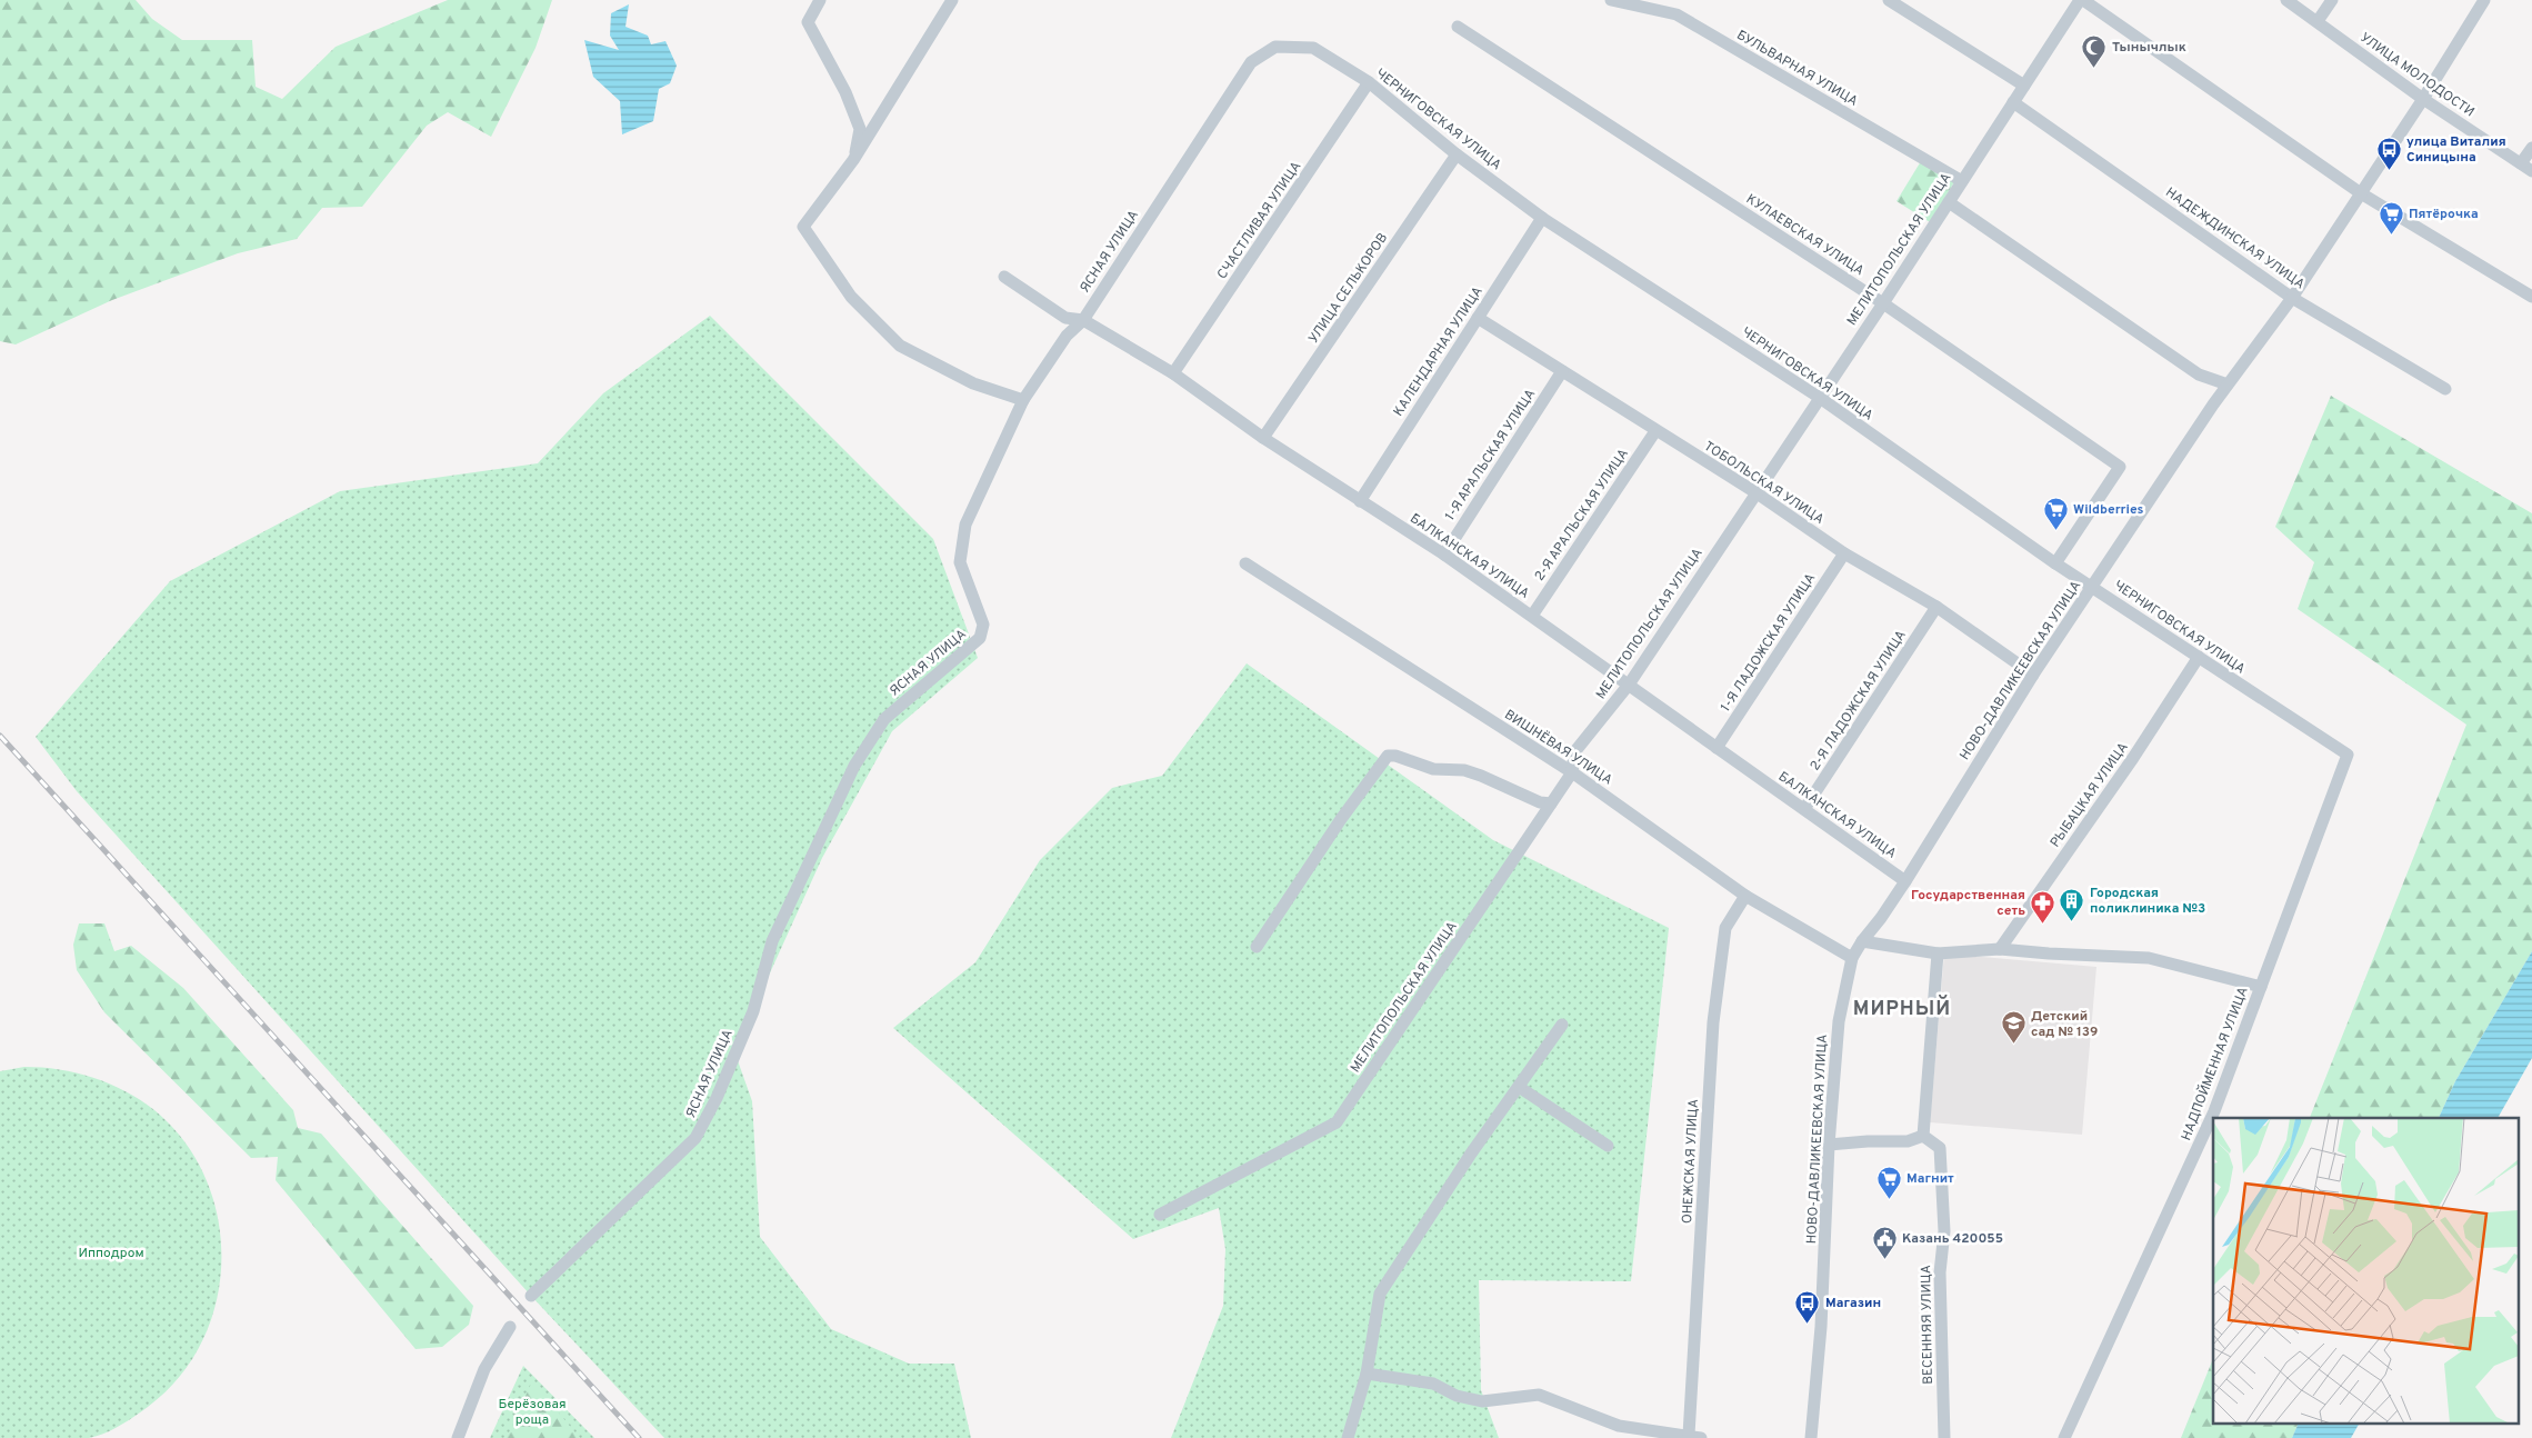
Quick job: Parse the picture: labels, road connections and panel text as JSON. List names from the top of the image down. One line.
{"streets":{"street":["БУЛЬВАРНАЯ УЛИЦА","УЛИЦА МОЛОДОСТИ","ЧЕРНИГОВСКАЯ УЛИЦА","СЧАСТЛИВАЯ УЛИЦА","КУЛАЕВСКАЯ УЛИЦА","НАДЕЖДИНСКАЯ УЛИЦА","МЕЛИТОПОЛЬСКАЯ УЛИЦА","ЯСНАЯ УЛИЦА","УЛИЦА СЕЛЬКОРОВ","КАЛЕНДАРНАЯ УЛИЦА","1-Я АРАЛЬСКАЯ УЛИЦА","ТОБОЛЬСКАЯ УЛИЦА","2-Я АРАЛЬСКАЯ УЛИЦА","БАЛКАНСКАЯ УЛИЦА","1-Я ЛАДОЖСКАЯ УЛИЦА","НОВО-ДАВЛИКЕЕВСКАЯ УЛИЦА","2-Я ЛАДОЖСКАЯ УЛИЦА","ВИШНЁВАЯ УЛИЦА","РЫБАЦКАЯ УЛИЦА","НАДПОЙМЕННАЯ УЛИЦА","ОНЕЖСКАЯ УЛИЦА","ВЕСЕННЯЯ УЛИЦА"]},"crossings":[["БУЛЬВАРНАЯ УЛИЦА","МЕЛИТОПОЛЬСКАЯ УЛИЦА"],["УЛИЦА МОЛОДОСТИ","НОВО-ДАВЛИКЕЕВСКАЯ УЛИЦА"],["ЧЕРНИГОВСКАЯ УЛИЦА","СЧАСТЛИВАЯ УЛИЦА"],["ЧЕРНИГОВСКАЯ УЛИЦА","КУЛАЕВСКАЯ УЛИЦА"],["ЧЕРНИГОВСКАЯ УЛИЦА","МЕЛИТОПОЛЬСКАЯ УЛИЦА"],["ЧЕРНИГОВСКАЯ УЛИЦА","ЯСНАЯ УЛИЦА"],["ЧЕРНИГОВСКАЯ УЛИЦА","УЛИЦА СЕЛЬКОРОВ"],["ЧЕРНИГОВСКАЯ УЛИЦА","КАЛЕНДАРНАЯ УЛИЦА"],["ЧЕРНИГОВСКАЯ УЛИЦА","НОВО-ДАВЛИКЕЕВСКАЯ УЛИЦА"],["ЧЕРНИГОВСКАЯ УЛИЦА","РЫБАЦКАЯ УЛИЦА"],["ЧЕРНИГОВСКАЯ УЛИЦА","НАДПОЙМЕННАЯ УЛИЦА"],["СЧАСТЛИВАЯ УЛИЦА","БАЛКАНСКАЯ УЛИЦА"],["КУЛАЕВСКАЯ УЛИЦА","МЕЛИТОПОЛЬСКАЯ УЛИЦА"],["НАДЕЖДИНСКАЯ УЛИЦА","МЕЛИТОПОЛЬСКАЯ УЛИЦА"],["НАДЕЖДИНСКАЯ УЛИЦА","НОВО-ДАВЛИКЕЕВСКАЯ УЛИЦА"],["МЕЛИТОПОЛЬСКАЯ УЛИЦА","ТОБОЛЬСКАЯ УЛИЦА"],["МЕЛИТОПОЛЬСКАЯ УЛИЦА","БАЛКАНСКАЯ УЛИЦА"],["МЕЛИТОПОЛЬСКАЯ УЛИЦА","ВИШНЁВАЯ УЛИЦА"],["ЯСНАЯ УЛИЦА","БАЛКАНСКАЯ УЛИЦА"],["УЛИЦА СЕЛЬКОРОВ","БАЛКАНСКАЯ УЛИЦА"],["КАЛЕНДАРНАЯ УЛИЦА","ТОБОЛЬСКАЯ УЛИЦА"],["КАЛЕНДАРНАЯ УЛИЦА","БАЛКАНСКАЯ УЛИЦА"],["1-Я АРАЛЬСКАЯ УЛИЦА","ТОБОЛЬСКАЯ УЛИЦА"],["1-Я АРАЛЬСКАЯ УЛИЦА","БАЛКАНСКАЯ УЛИЦА"],["ТОБОЛЬСКАЯ УЛИЦА","2-Я АРАЛЬСКАЯ УЛИЦА"],["ТОБОЛЬСКАЯ УЛИЦА","1-Я ЛАДОЖСКАЯ УЛИЦА"],["ТОБОЛЬСКАЯ УЛИЦА","НОВО-ДАВЛИКЕЕВСКАЯ УЛИЦА"],["ТОБОЛЬСКАЯ УЛИЦА","2-Я ЛАДОЖСКАЯ УЛИЦА"],["2-Я АРАЛЬСКАЯ УЛИЦА","БАЛКАНСКАЯ УЛИЦА"],["БАЛКАНСКАЯ УЛИЦА","1-Я ЛАДОЖСКАЯ УЛИЦА"],["БАЛКАНСКАЯ УЛИЦА","НОВО-ДАВЛИКЕЕВСКАЯ УЛИЦА"],["БАЛКАНСКАЯ УЛИЦА","2-Я ЛАДОЖСКАЯ УЛИЦА"],["НОВО-ДАВЛИКЕЕВСКАЯ УЛИЦА","ВИШНЁВАЯ УЛИЦА"],["ВИШНЁВАЯ УЛИЦА","ОНЕЖСКАЯ УЛИЦА"]],"districts":["МИРНЫЙ"],"parks":["Ипподром","Берёзовая роща"],"places":{"mosque":["Тынычлык"],"bus stop":["улица Виталия Синицына","Магазин"],"supermarket":["Пятёрочка","Wildberries","Магнит"],"building":["Городская поликлиника №3"],"pharmacy":["Государственная сеть"],"school or university":["Детский сад № 139"],"public building":["Казань 420055"]}}
